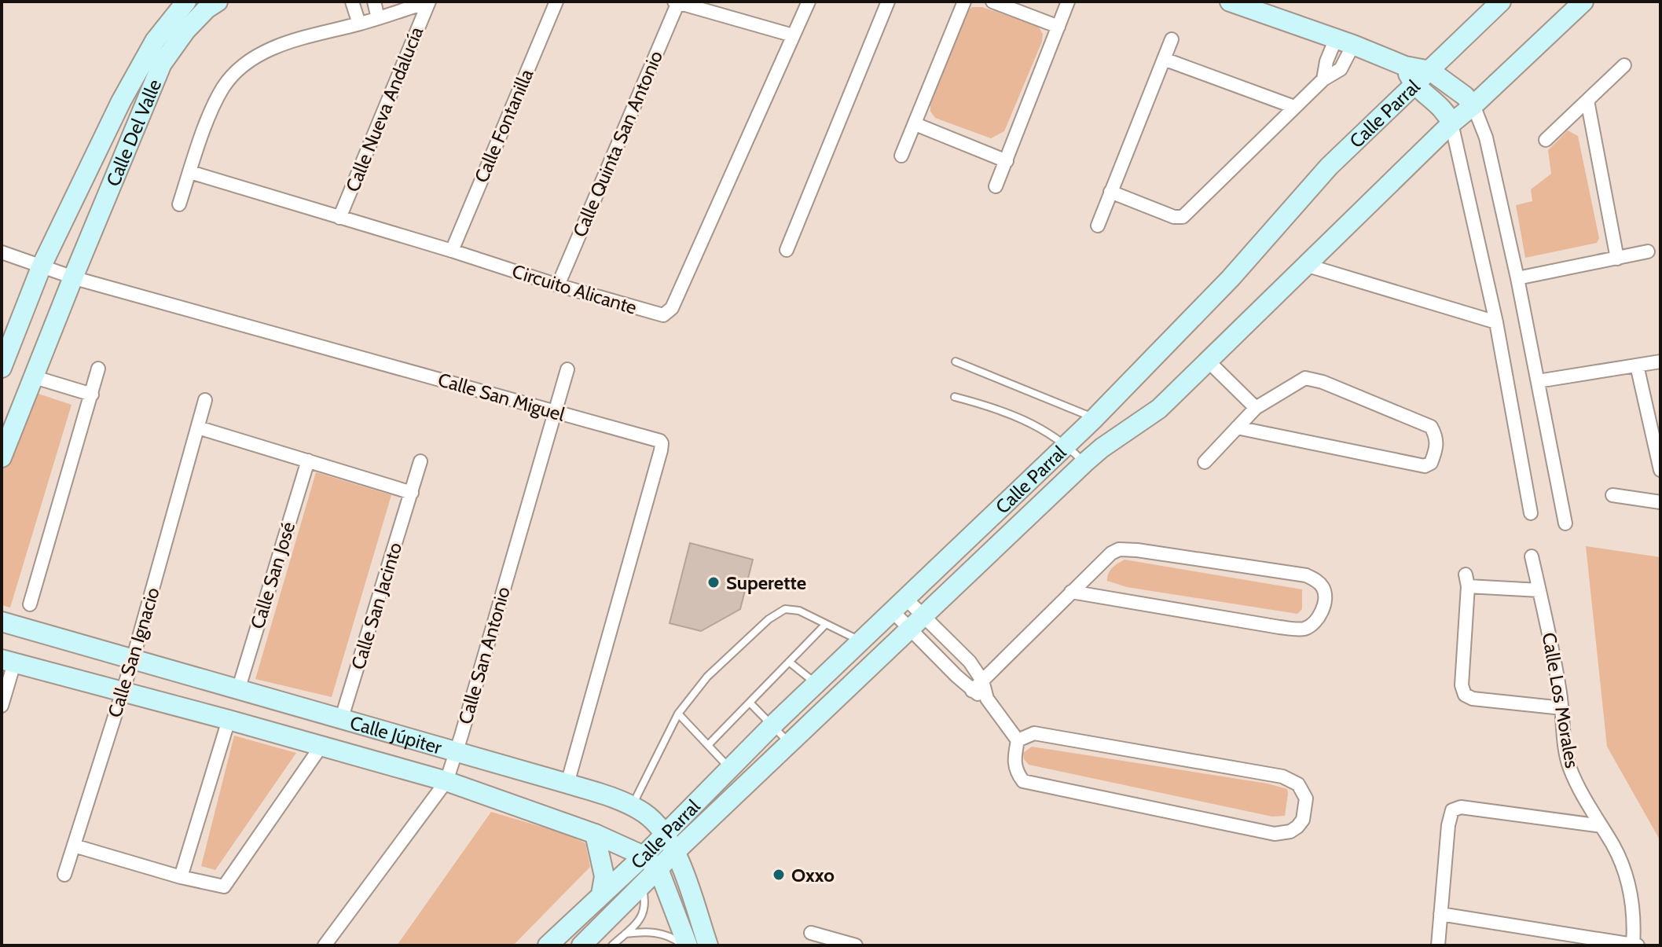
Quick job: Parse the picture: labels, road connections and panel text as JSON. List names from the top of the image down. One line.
{"streets":{"street":["Calle Nueva Andalucía","Calle Parral","Calle Fontanilla","Calle Del Valle","Calle Quinta San Antonio","Circuito Alicante","Calle San Miguel","Calle San José","Calle San Jacinto","Calle San Ignacio","Calle San Antonio","Calle Los Morales","Calle Júpiter"]},"crossings":[["Calle Nueva Andalucía","Circuito Alicante"],["Calle Parral","Calle Júpiter"],["Calle Fontanilla","Circuito Alicante"],["Calle Del Valle","Calle San Miguel"],["Calle Quinta San Antonio","Circuito Alicante"],["Calle San Miguel","Calle San Antonio"],["Calle San Miguel","Calle Júpiter"],["Calle San José","Calle Júpiter"],["Calle San Jacinto","Calle Júpiter"],["Calle San Ignacio","Calle Júpiter"],["Calle San Antonio","Calle Júpiter"]],"places":["Superette","Oxxo"]}
